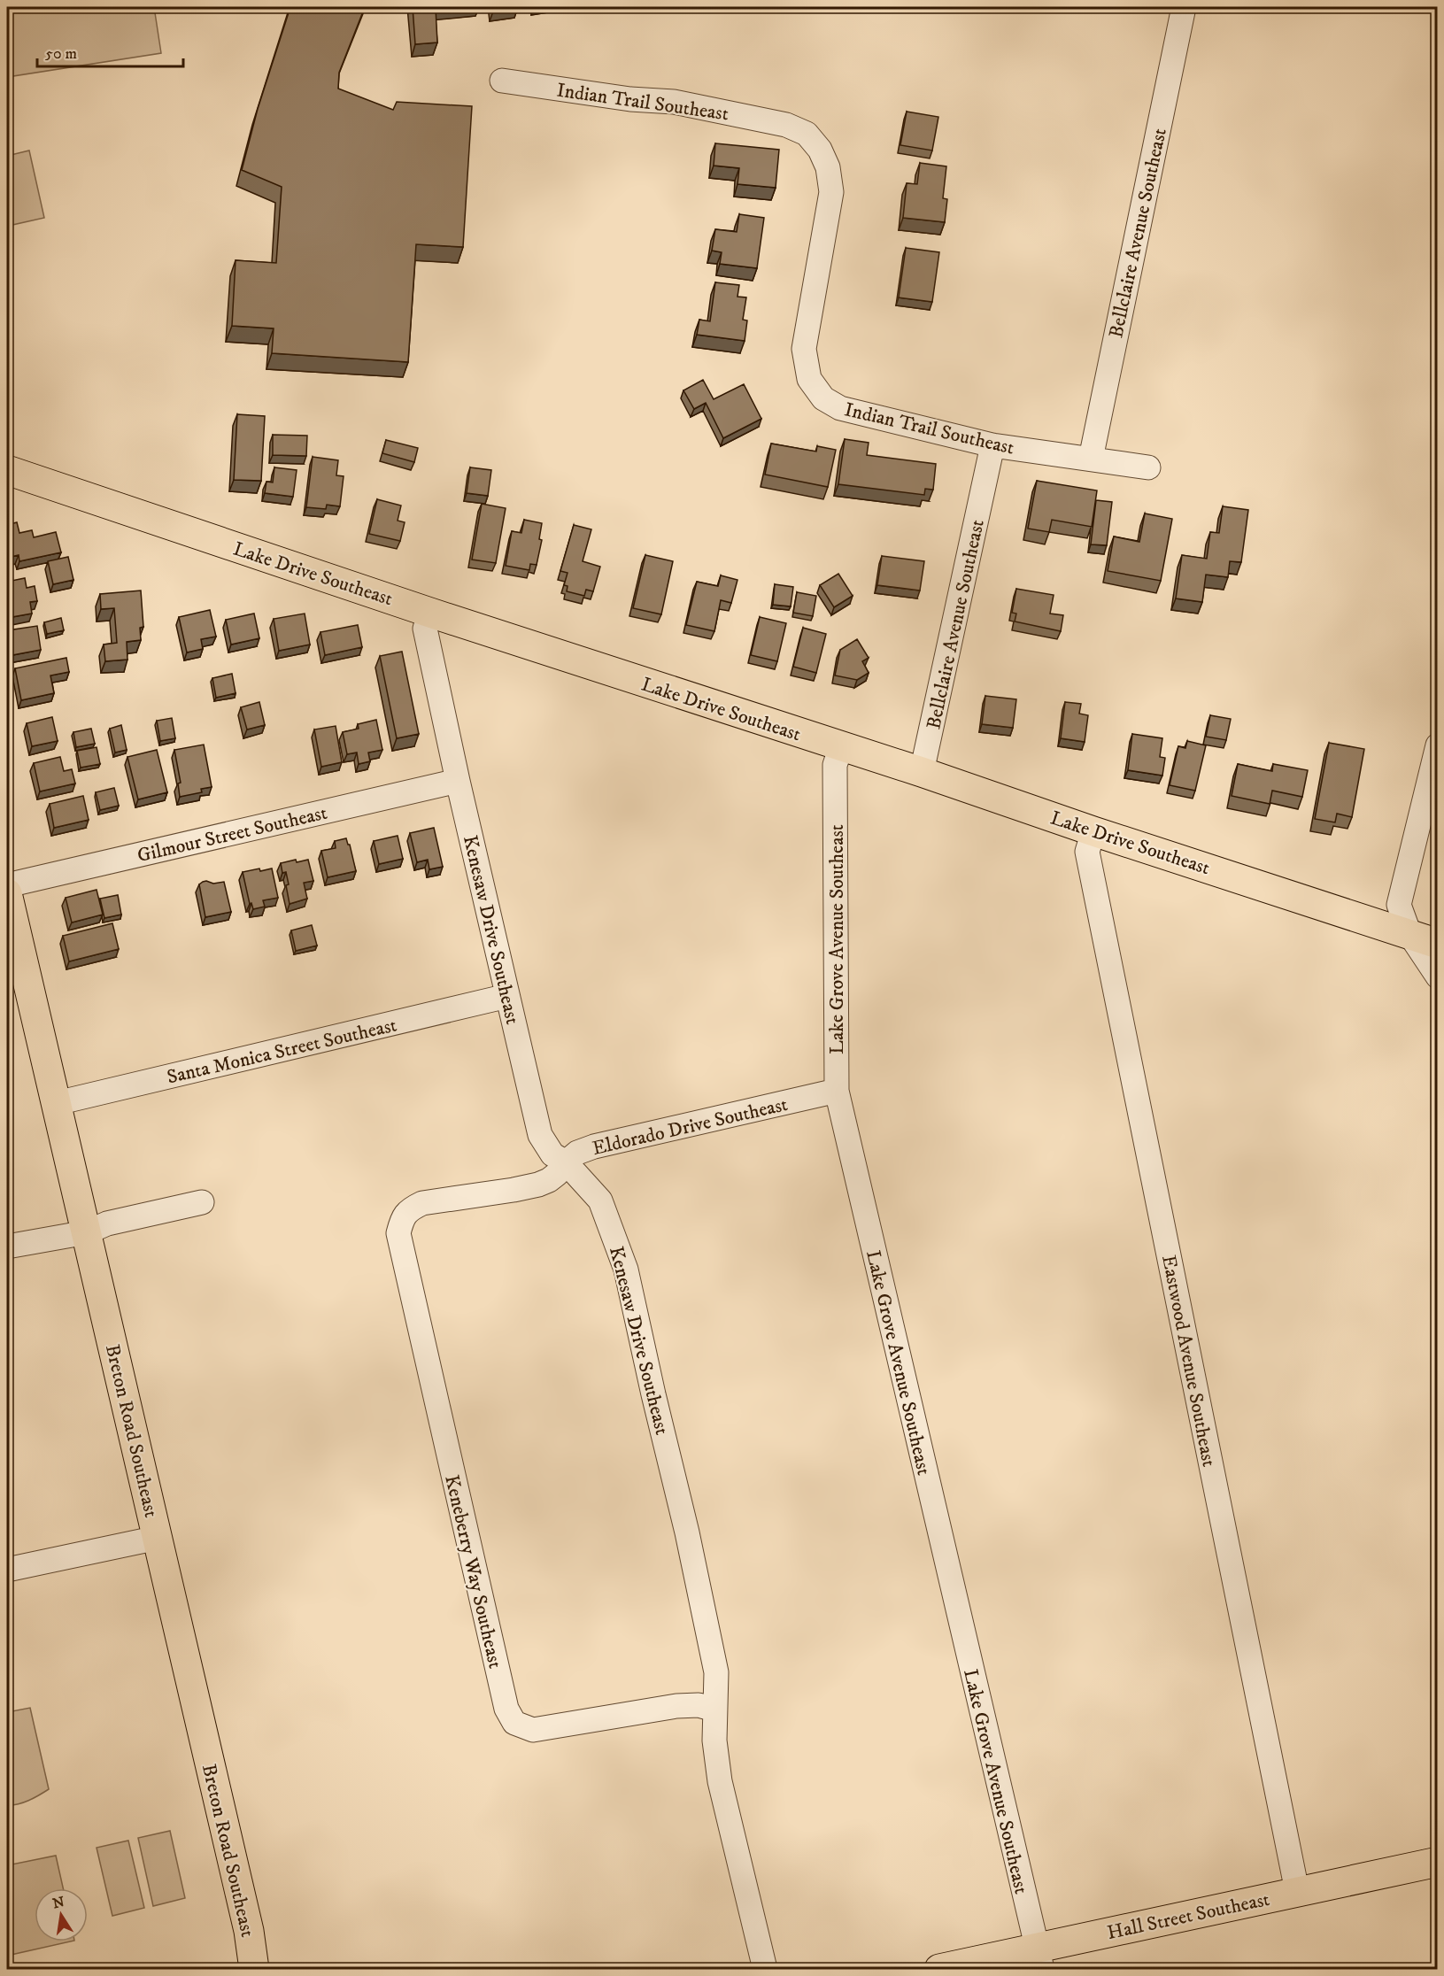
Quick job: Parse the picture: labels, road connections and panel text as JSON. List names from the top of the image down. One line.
{"streets":{"main road":["Lake Drive Southeast","Breton Road Southeast","Hall Street Southeast"],"street":["Indian Trail Southeast","Bellclaire Avenue Southeast","Gilmour Street Southeast","Kenesaw Drive Southeast","Lake Grove Avenue Southeast","Santa Monica Street Southeast","Eldorado Drive Southeast","Eastwood Avenue Southeast","Keneberry Way Southeast"]},"crossings":[["Indian Trail Southeast","Bellclaire Avenue Southeast"],["Bellclaire Avenue Southeast","Lake Drive Southeast"],["Lake Drive Southeast","Kenesaw Drive Southeast"],["Lake Drive Southeast","Lake Grove Avenue Southeast"],["Lake Drive Southeast","Eastwood Avenue Southeast"],["Gilmour Street Southeast","Kenesaw Drive Southeast"],["Kenesaw Drive Southeast","Santa Monica Street Southeast"],["Kenesaw Drive Southeast","Eldorado Drive Southeast"],["Kenesaw Drive Southeast","Keneberry Way Southeast"],["Lake Grove Avenue Southeast","Eldorado Drive Southeast"],["Lake Grove Avenue Southeast","Hall Street Southeast"],["Santa Monica Street Southeast","Breton Road Southeast"],["Eldorado Drive Southeast","Keneberry Way Southeast"],["Eastwood Avenue Southeast","Hall Street Southeast"]],"scale_bar":"50 m","north":"top"}
